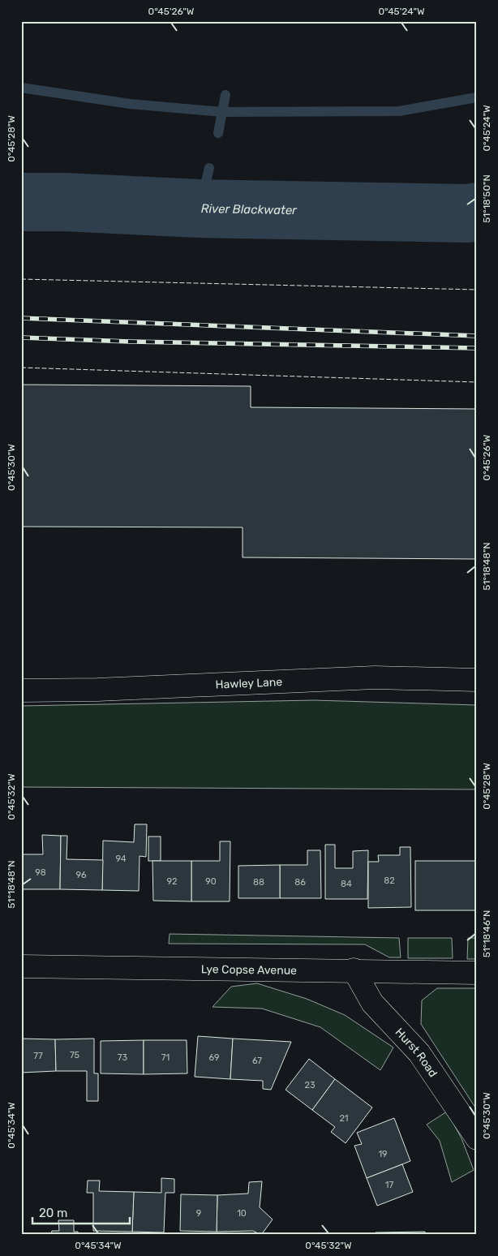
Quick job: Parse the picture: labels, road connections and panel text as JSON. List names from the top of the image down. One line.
{"streets":{"street":["Hawley Lane","Lye Copse Avenue","Hurst Road"]},"crossings":[["Lye Copse Avenue","Hurst Road"]],"water":["River Blackwater"],"house_numbers":["94","98","96","82","92","90","88","86","84","75","77","73","71","69","67","23","21","19","17","9","10"],"scale_bar":"20 m","coordinates":["0°45'26\"W","0°45'24\"W","0°45'28\"W","51°18'50\"N","0°45'30\"W","51°18'48\"N","0°45'32\"W","51°18'46\"N","0°45'34\"W"]}
